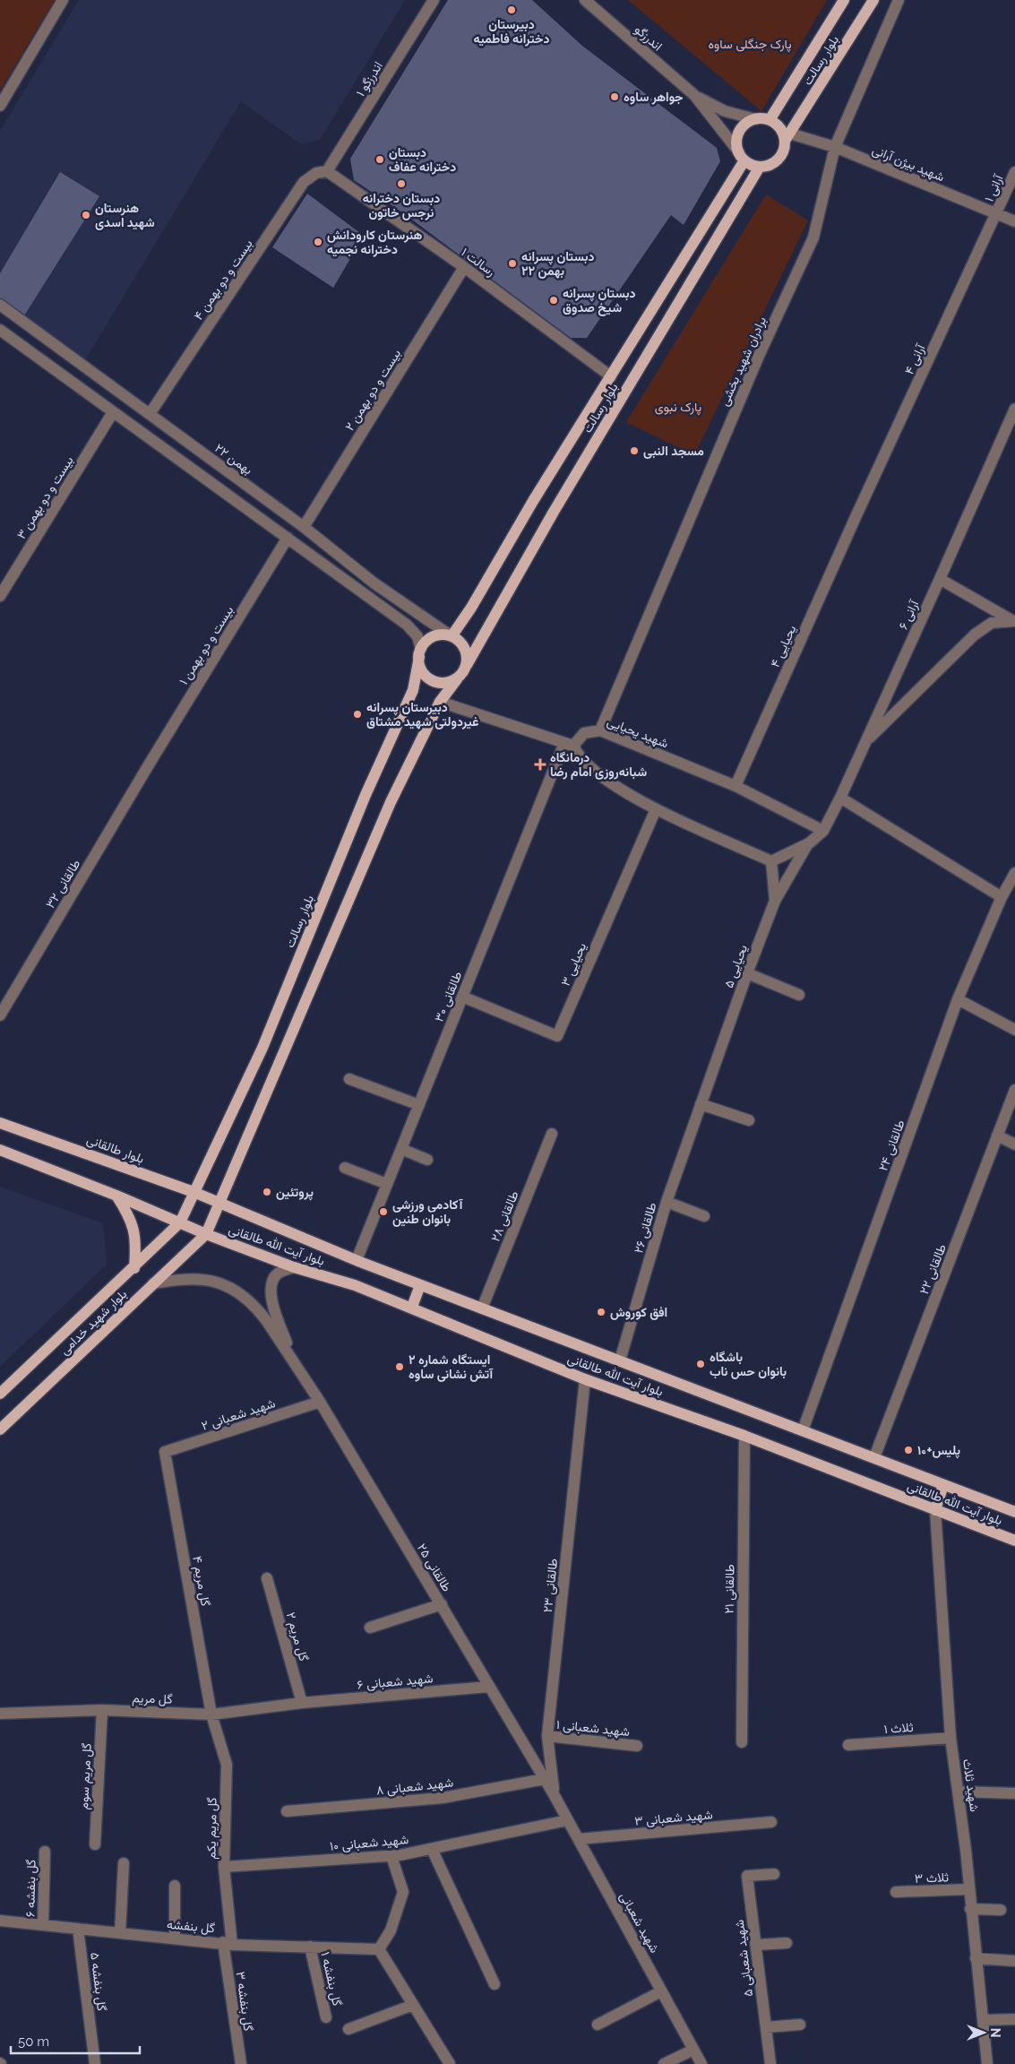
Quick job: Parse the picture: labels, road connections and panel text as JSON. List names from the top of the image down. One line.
{"streets":{"main road":["بلوار رسالت","بلوار طالقانی","بلوار آیت الله طالقانی","بلوار شهید خدامی"],"street":["اندرزگو","اندرزگو ۱","شهید بیژن آرانی","آرانی ۱","رسالت ۱","بیست و دو بهمن ۴","آرانی ۴","برادران شهید بخشی","بیست و دو بهمن ۲","۲۲ بهمن","بیست و دو بهمن ۳","آرانی ۶","بیست و دو بهمن ۱","یحیایی ۴","شهید یحیایی","طالقانی ۳۲","یحیایی ۳","یحیایی ۵","طالقانی ۳۰","طالقانی ۲۴","طالقانی ۲۸","طالقانی ۲۶","طالقانی ۲۲","شهید شعبانی ۲","طالقانی ۲۵","گل مریم ۴","طالقانی ۲۳","طالقانی ۲۱","گل مریم ۲","شهید شعبانی ۶","گل مریم","شهید شعبانی ۱","ثلاث ۱","گل مریم سوم","شهید ثلاث","شهید شعبانی ۸","شهید شعبانی ۳","گل مریم یکم","شهید شعبانی ۱۰","ثلاث ۳","گل بنفشه ۶","شهید شعبانی","گل بنفشه","شهید شعبانی ۵","گل بنفشه ۱","گل بنفشه ۵","گل بنفشه ۳"]},"crossings":[["بلوار رسالت","شهید بیژن آرانی"],["بلوار رسالت","رسالت ۱"],["بلوار رسالت","۲۲ بهمن"],["بلوار رسالت","بلوار طالقانی"],["بلوار رسالت","بلوار شهید خدامی"],["اندرزگو ۱","رسالت ۱"],["اندرزگو ۱","بیست و دو بهمن ۴"],["شهید بیژن آرانی","آرانی ۱"],["شهید بیژن آرانی","آرانی ۴"],["شهید بیژن آرانی","برادران شهید بخشی"],["آرانی ۱","آرانی ۴"],["رسالت ۱","بیست و دو بهمن ۴"],["رسالت ۱","بیست و دو بهمن ۲"],["بیست و دو بهمن ۴","۲۲ بهمن"],["آرانی ۴","یحیایی ۴"],["برادران شهید بخشی","شهید یحیایی"],["بیست و دو بهمن ۲","۲۲ بهمن"],["آرانی ۶","شهید یحیایی"],["بیست و دو بهمن ۱","طالقانی ۳۲"],["یحیایی ۴","شهید یحیایی"],["شهید یحیایی","طالقانی ۳۰"],["یحیایی ۳","طالقانی ۳۰"],["یحیایی ۵","طالقانی ۲۶"],["طالقانی ۳۰","بلوار آیت الله طالقانی"],["طالقانی ۲۴","بلوار آیت الله طالقانی"],["بلوار طالقانی","بلوار آیت الله طالقانی"],["طالقانی ۲۸","بلوار آیت الله طالقانی"],["طالقانی ۲۶","بلوار آیت الله طالقانی"],["بلوار آیت الله طالقانی","طالقانی ۲۲"],["بلوار آیت الله طالقانی","بلوار شهید خدامی"],["بلوار آیت الله طالقانی","طالقانی ۲۳"],["بلوار آیت الله طالقانی","طالقانی ۲۱"],["بلوار آیت الله طالقانی","شهید ثلاث"],["شهید شعبانی ۲","طالقانی ۲۵"],["شهید شعبانی ۲","گل مریم ۴"],["طالقانی ۲۵","طالقانی ۲۳"],["طالقانی ۲۵","شهید شعبانی ۶"],["طالقانی ۲۵","شهید شعبانی ۸"],["طالقانی ۲۵","شهید شعبانی"],["گل مریم ۴","گل مریم"],["گل مریم ۴","گل مریم یکم"],["طالقانی ۲۳","شهید شعبانی ۱"],["طالقانی ۲۳","شهید شعبانی"],["گل مریم ۲","شهید شعبانی ۶"],["گل مریم ۲","گل مریم"],["شهید شعبانی ۶","گل مریم"],["گل مریم","گل مریم سوم"],["گل مریم","گل مریم یکم"],["ثلاث ۱","شهید ثلاث"],["شهید ثلاث","ثلاث ۳"],["شهید شعبانی ۳","شهید شعبانی"],["گل مریم یکم","شهید شعبانی ۱۰"],["گل مریم یکم","گل بنفشه"],["گل مریم یکم","گل بنفشه ۳"],["شهید شعبانی ۱۰","شهید شعبانی"],["گل بنفشه ۶","گل بنفشه"],["گل بنفشه","گل بنفشه ۱"],["گل بنفشه","گل بنفشه ۵"],["گل بنفشه","گل بنفشه ۳"]],"parks":["پارک جنگلی ساوه","پارک نبوی"],"places":{"other":["دبیرستان دخترانه فاطمیه","جواهر ساوه","دبستان دخترانه عفاف","دبستان دخترانه نرجس خاتون","هنرستان شهید اسدی","هنرستان کارودانش دخترانه نجمیه","دبستان پسرانه ۲۲ بهمن","دبستان پسرانه شیخ صدوق","مسجد النبی","دبیرستان پسرانه غیردولتی شهید مشتاق","پروتئین","آکادمی ورزشی بانوان طنین","افق کوروش","باشگاه بانوان حس ناب","ایستگاه شماره ۲ آتش نشانی ساوه","پلیس+۱۰"],"health":["درمانگاه شبانه‌روزی امام رضا"]},"scale_bar":"50 m","north":"right"}
